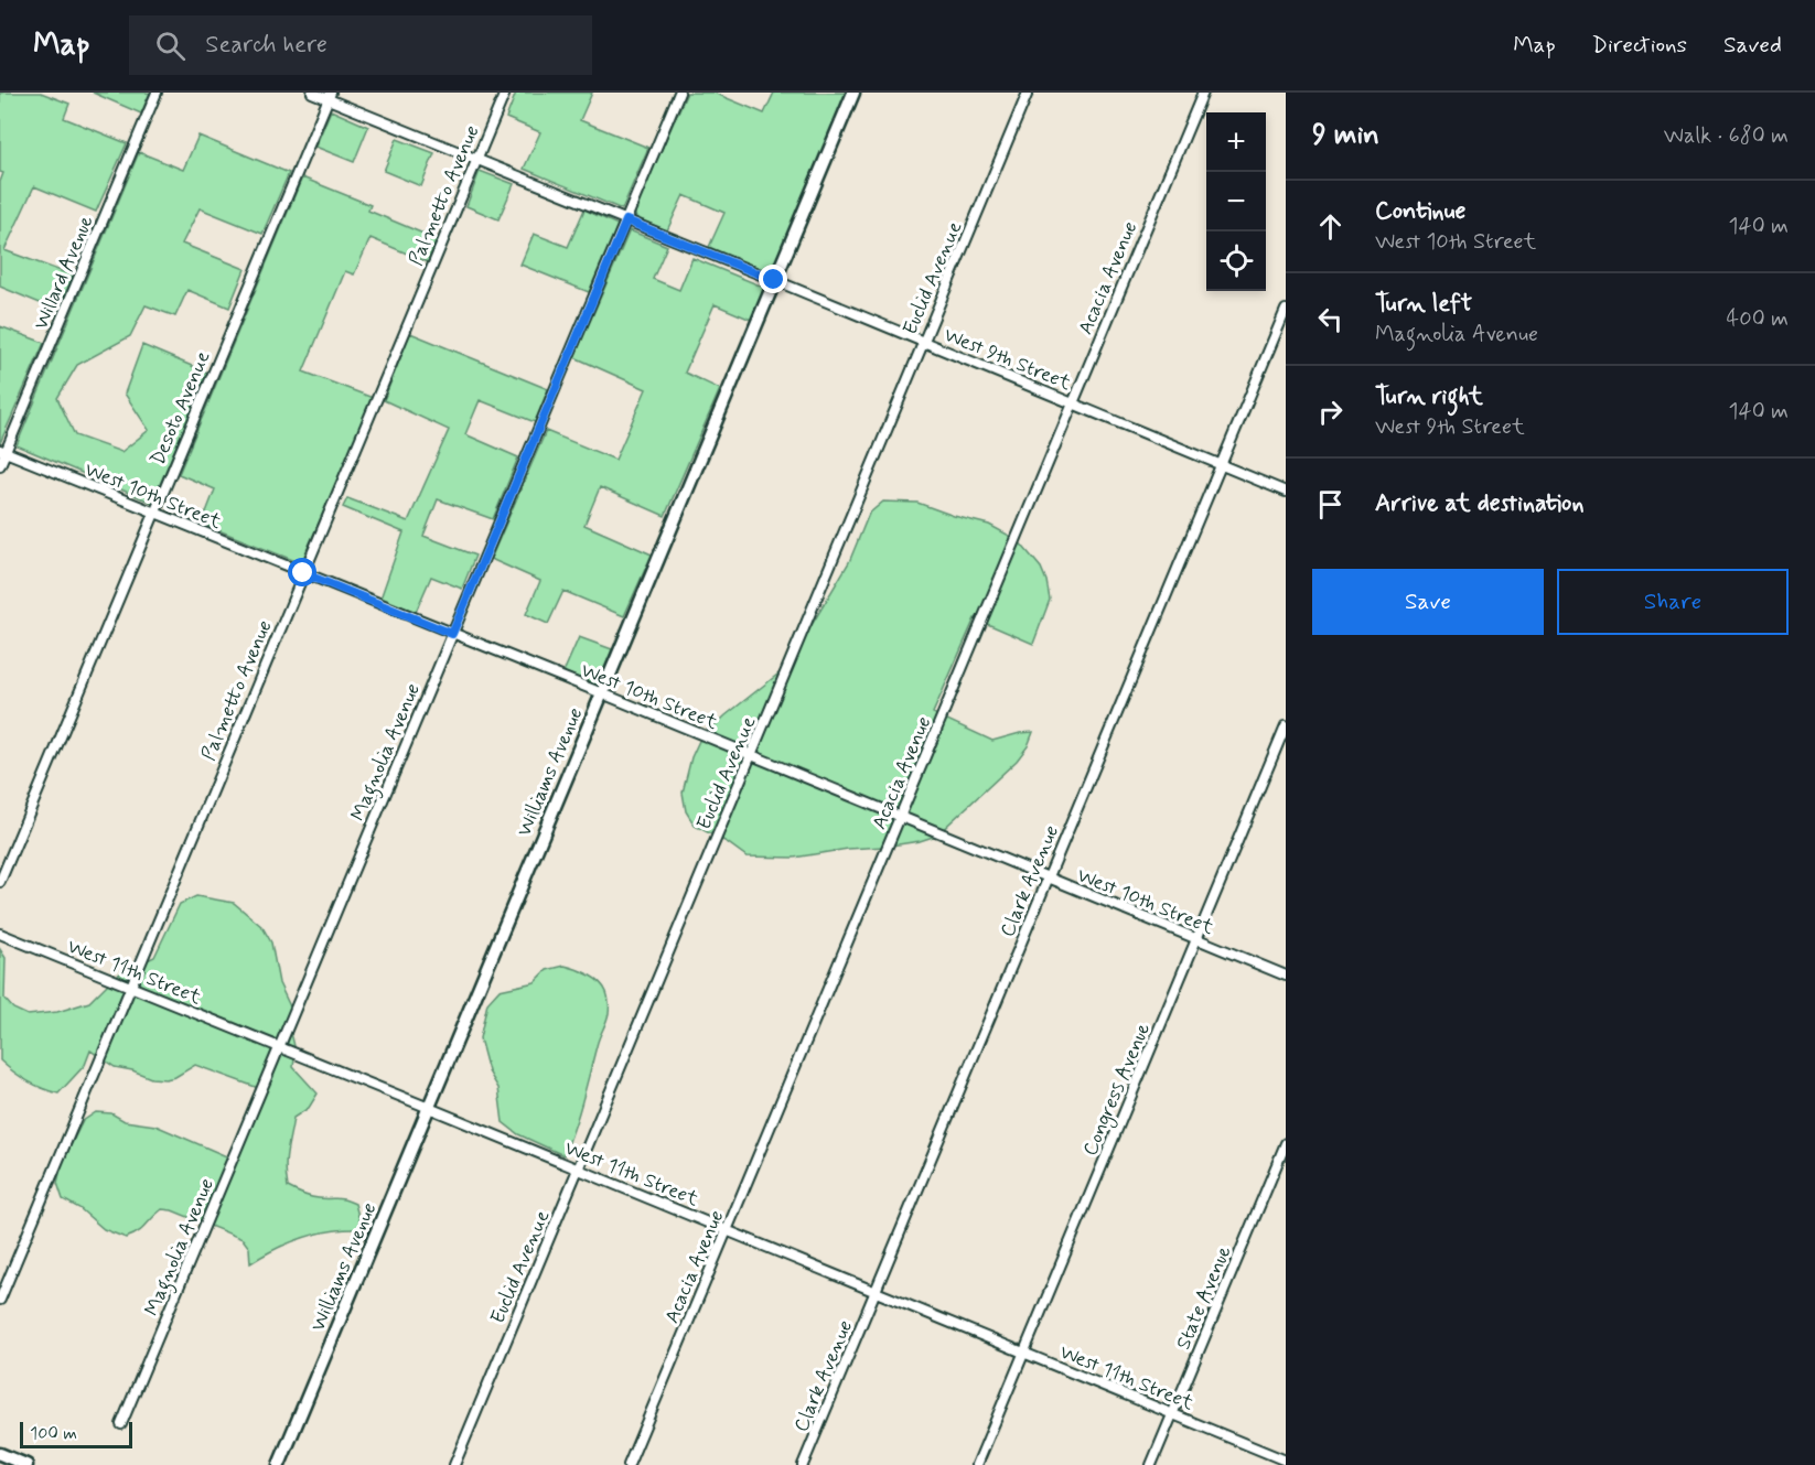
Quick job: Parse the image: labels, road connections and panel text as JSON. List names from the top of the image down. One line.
{"streets":{"street":["Palmetto Avenue","Willard Avenue","Euclid Avenue","Acacia Avenue","West 9th Street","Desoto Avenue","West 10th Street","Magnolia Avenue","Williams Avenue","Clark Avenue","West 11th Street","Congress Avenue","State Avenue"]},"crossings":[["Palmetto Avenue","West 9th Street"],["Palmetto Avenue","West 10th Street"],["Palmetto Avenue","West 11th Street"],["Willard Avenue","West 10th Street"],["Euclid Avenue","West 9th Street"],["Euclid Avenue","West 10th Street"],["Euclid Avenue","West 11th Street"],["Acacia Avenue","West 9th Street"],["Acacia Avenue","West 10th Street"],["Acacia Avenue","West 11th Street"],["West 9th Street","Desoto Avenue"],["West 9th Street","Magnolia Avenue"],["West 9th Street","Williams Avenue"],["West 9th Street","Clark Avenue"],["Desoto Avenue","West 10th Street"],["West 10th Street","Magnolia Avenue"],["West 10th Street","Williams Avenue"],["West 10th Street","Clark Avenue"],["West 10th Street","Congress Avenue"],["Magnolia Avenue","West 11th Street"],["Williams Avenue","West 11th Street"],["Clark Avenue","West 11th Street"],["West 11th Street","Congress Avenue"],["West 11th Street","State Avenue"]],"scale_bar":"100 m","page":{"header":"Map","search":"Search here","nav":["Map","Directions","Saved"],"heading":["9 min","Walk · 680 m"],"map_buttons":["+","−"],"list":[["Continue","West 10th Street","140 m"],["Turn left","Magnolia Avenue","400 m"],["Turn right","West 9th Street","140 m"],"Arrive at destination"],"buttons":["Save","Share"],"scale":"100 m"}}
